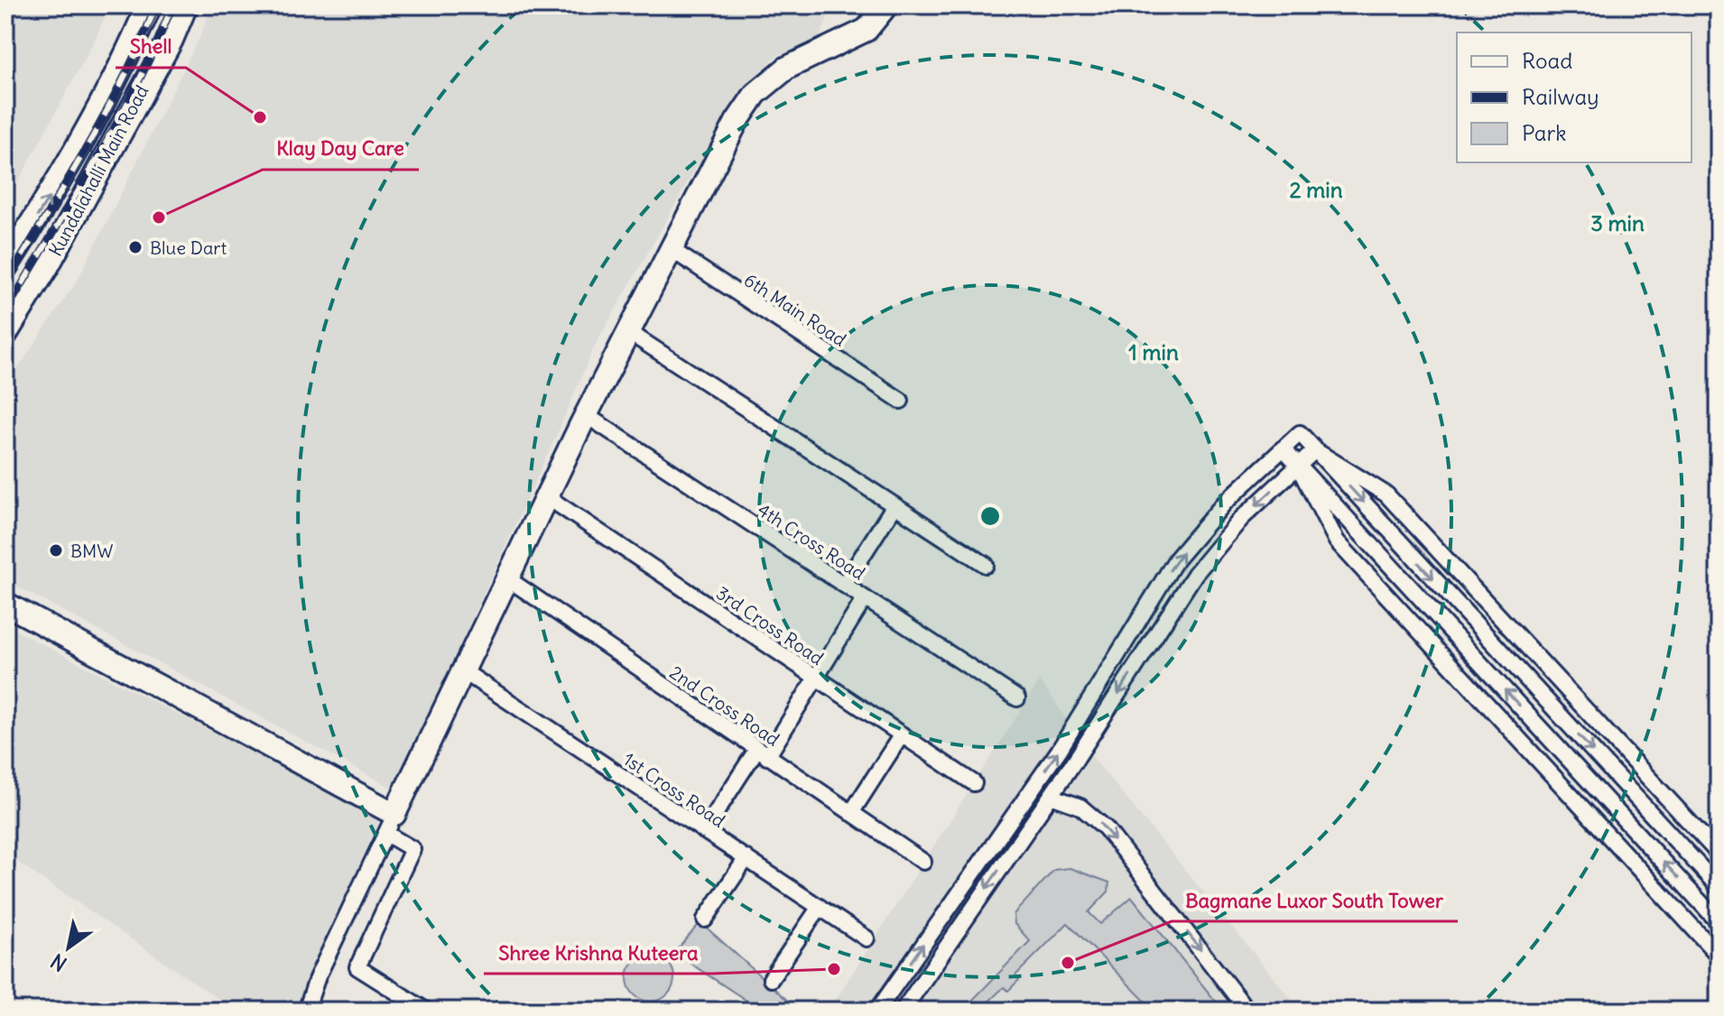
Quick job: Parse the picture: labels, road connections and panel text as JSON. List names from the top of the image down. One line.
{"streets":{"main road":["Kundalahalli Main Road"],"street":["6th Main Road","4th Cross Road","3rd Cross Road","2nd Cross Road","1st Cross Road"]},"places":["Shell","Klay Day Care","Blue Dart","BMW","Bagmane Luxor South Tower","Shree Krishna Kuteera"],"legend":["Road","Railway","Park"],"north":"bottom left","rings":["2 min","3 min","1 min"]}
